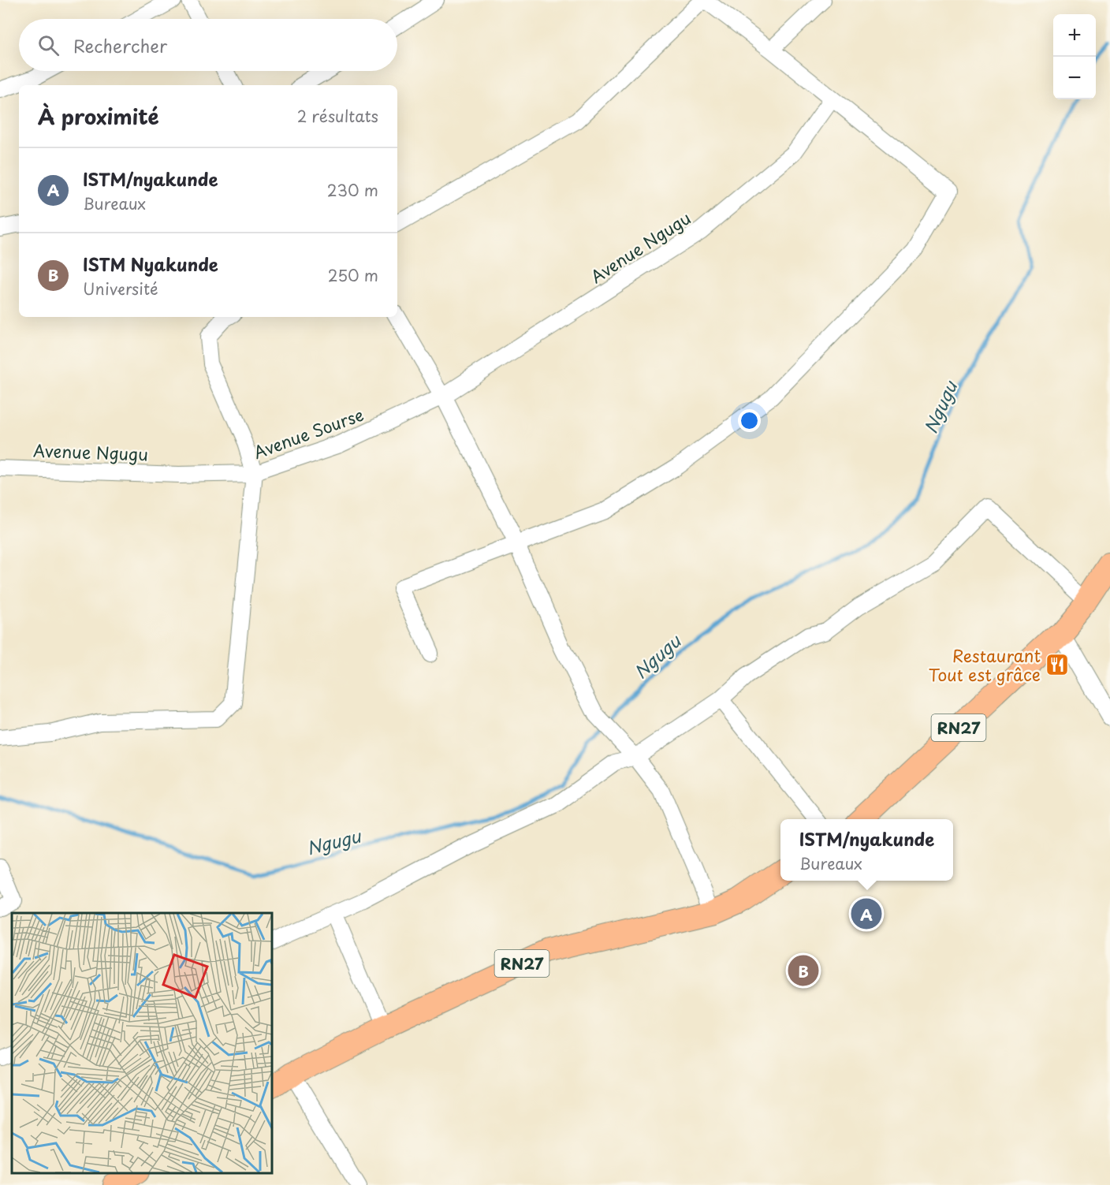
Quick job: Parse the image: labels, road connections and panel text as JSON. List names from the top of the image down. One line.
{"streets":{"main road":["RN27"],"street":["Avenue Ngugu","Avenue Sourse"]},"crossings":[["Avenue Ngugu","Avenue Sourse"]],"water":["Ngugu"],"places":{"restaurant":["Restaurant Tout est grâce"]},"page":{"map_buttons":["+","−"],"search":"Rechercher","heading":["À proximité","2 résultats"],"list":[{"mark":"A","name":"ISTM/nyakunde","note":"Bureaux","value":"230 m"},{"mark":"B","name":"ISTM Nyakunde","note":"Université","value":"250 m"}],"popup":["ISTM/nyakunde","Bureaux"],"pins":["A","B"]}}
